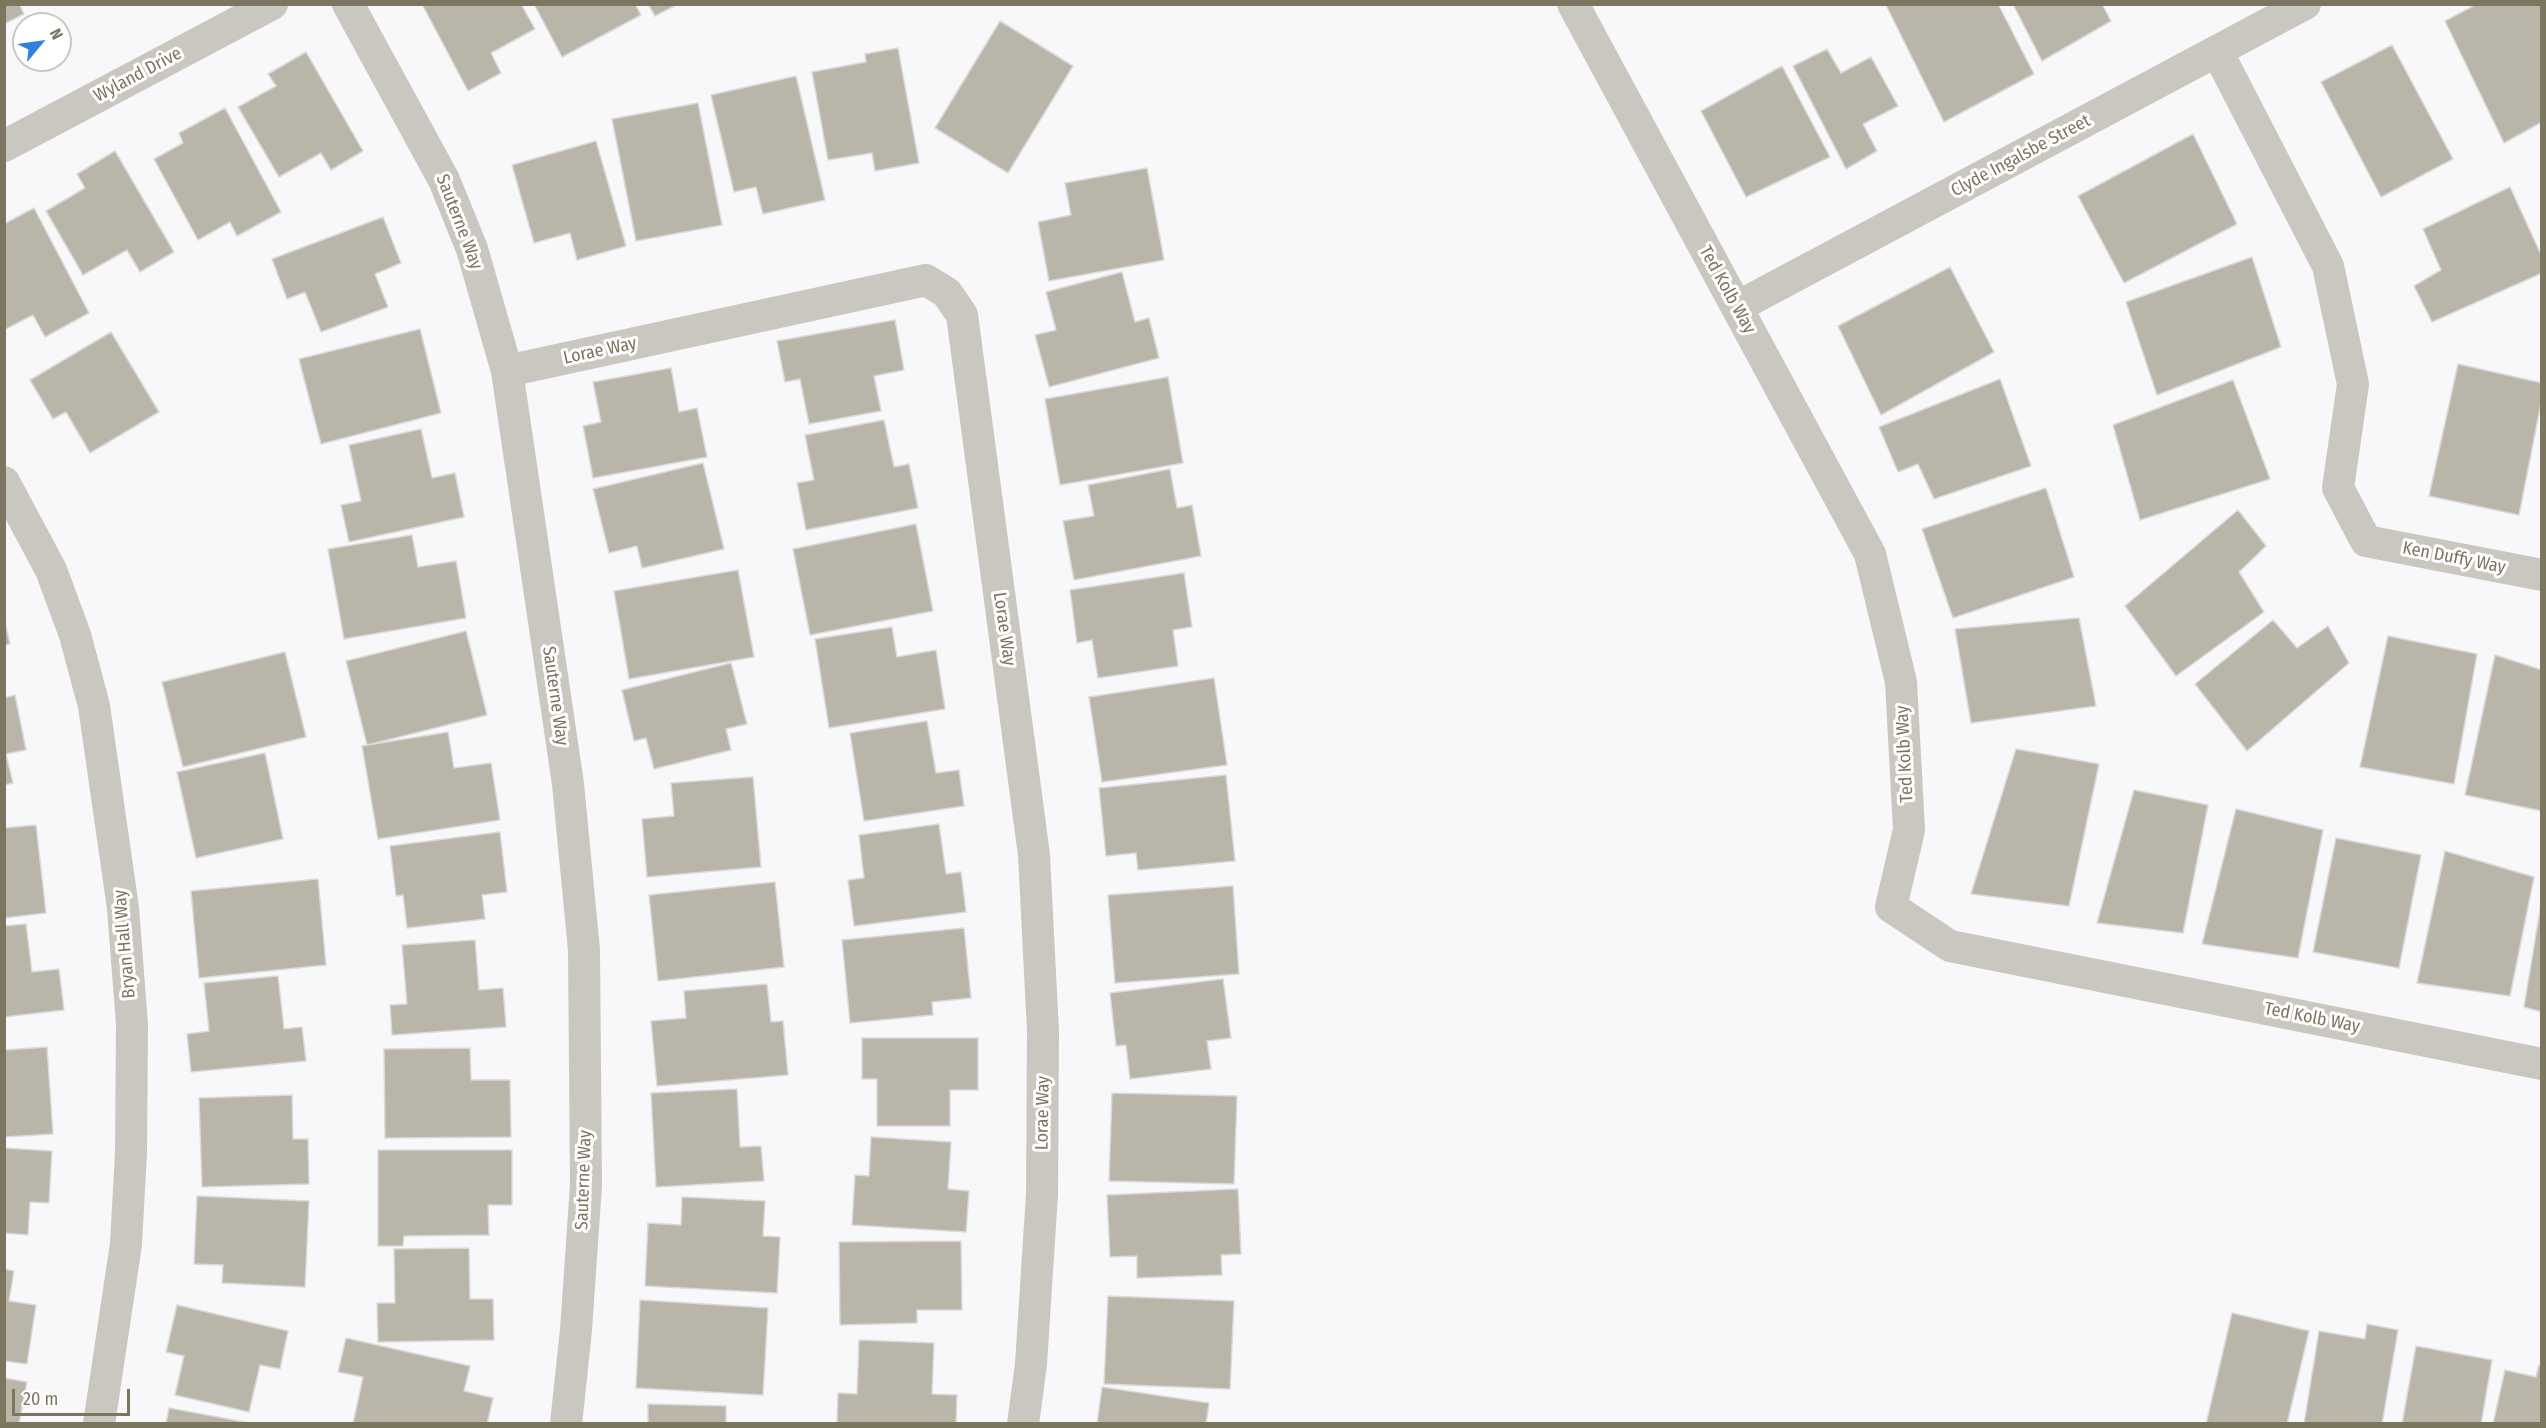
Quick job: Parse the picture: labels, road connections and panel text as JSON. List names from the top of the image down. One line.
{"streets":{"street":["Wyland Drive","Clyde Ingalsbe Street","Sauterne Way","Ted Kolb Way","Lorae Way","Ken Duffy Way","Bryan Hall Way"]},"crossings":[["Clyde Ingalsbe Street","Ted Kolb Way"],["Clyde Ingalsbe Street","Ken Duffy Way"],["Sauterne Way","Lorae Way"]],"scale_bar":"20 m","north":"top right"}
